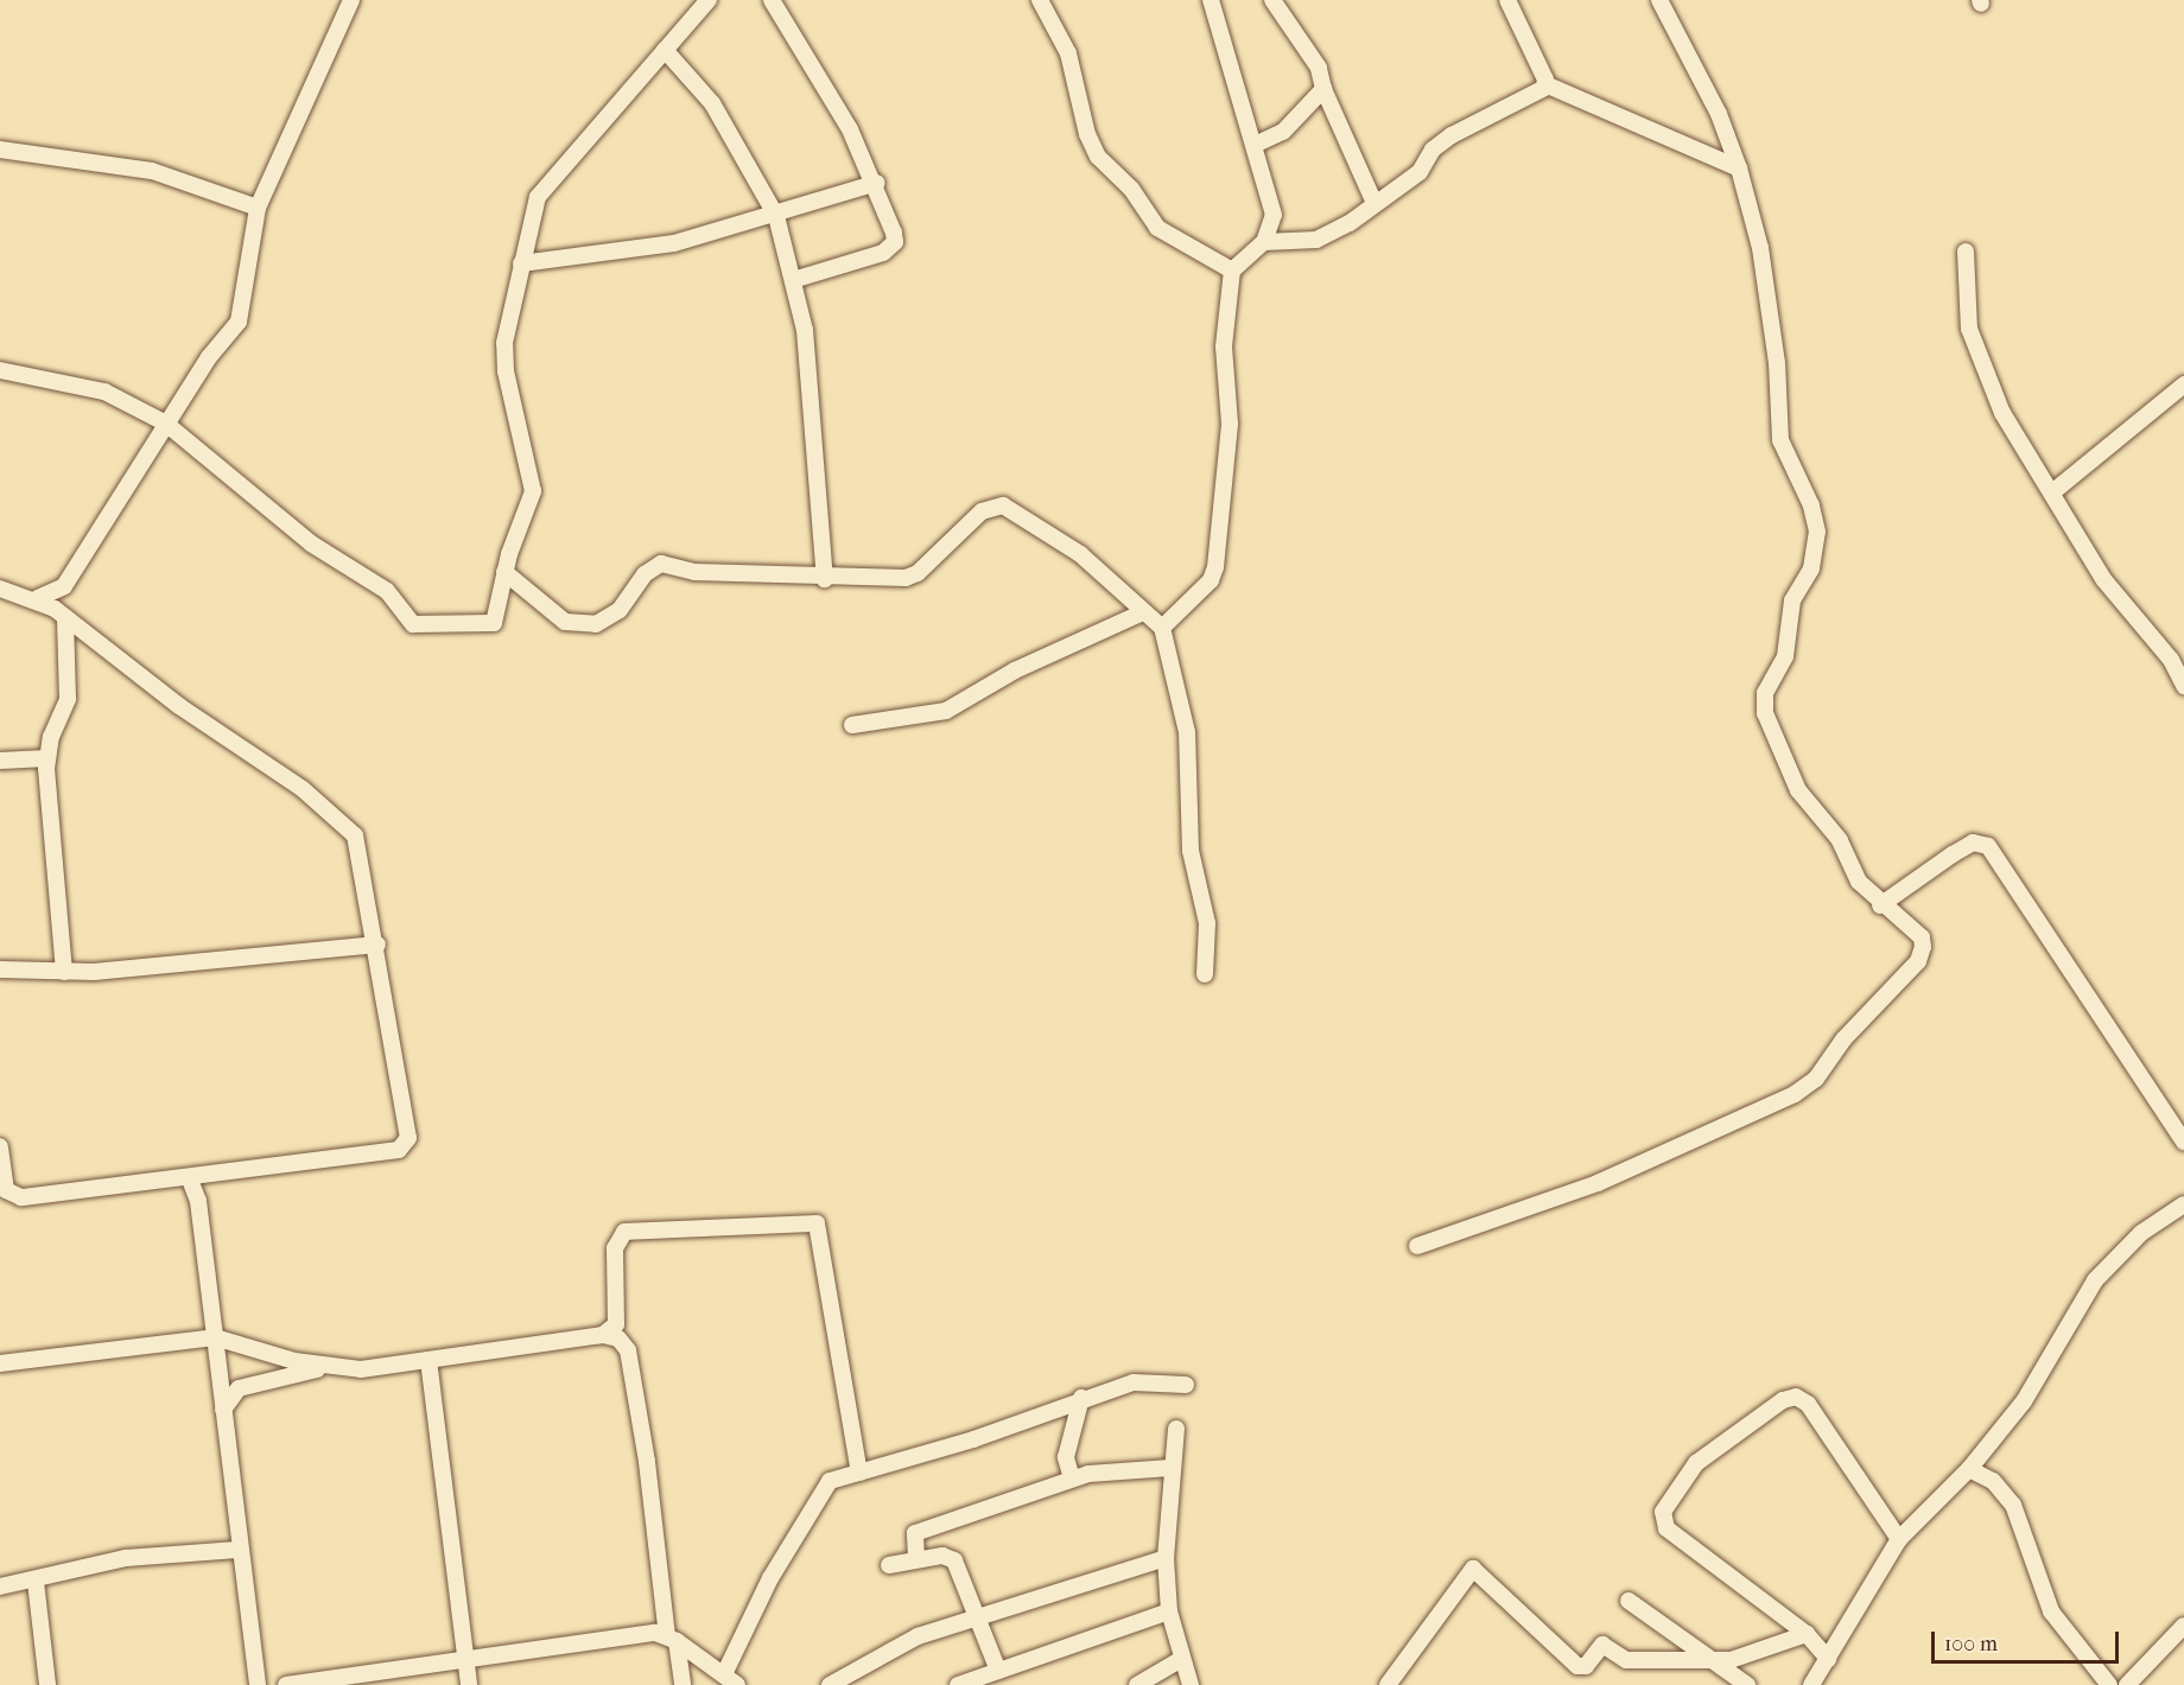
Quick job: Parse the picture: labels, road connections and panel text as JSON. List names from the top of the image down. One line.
{"scale_bar":"100 m"}
